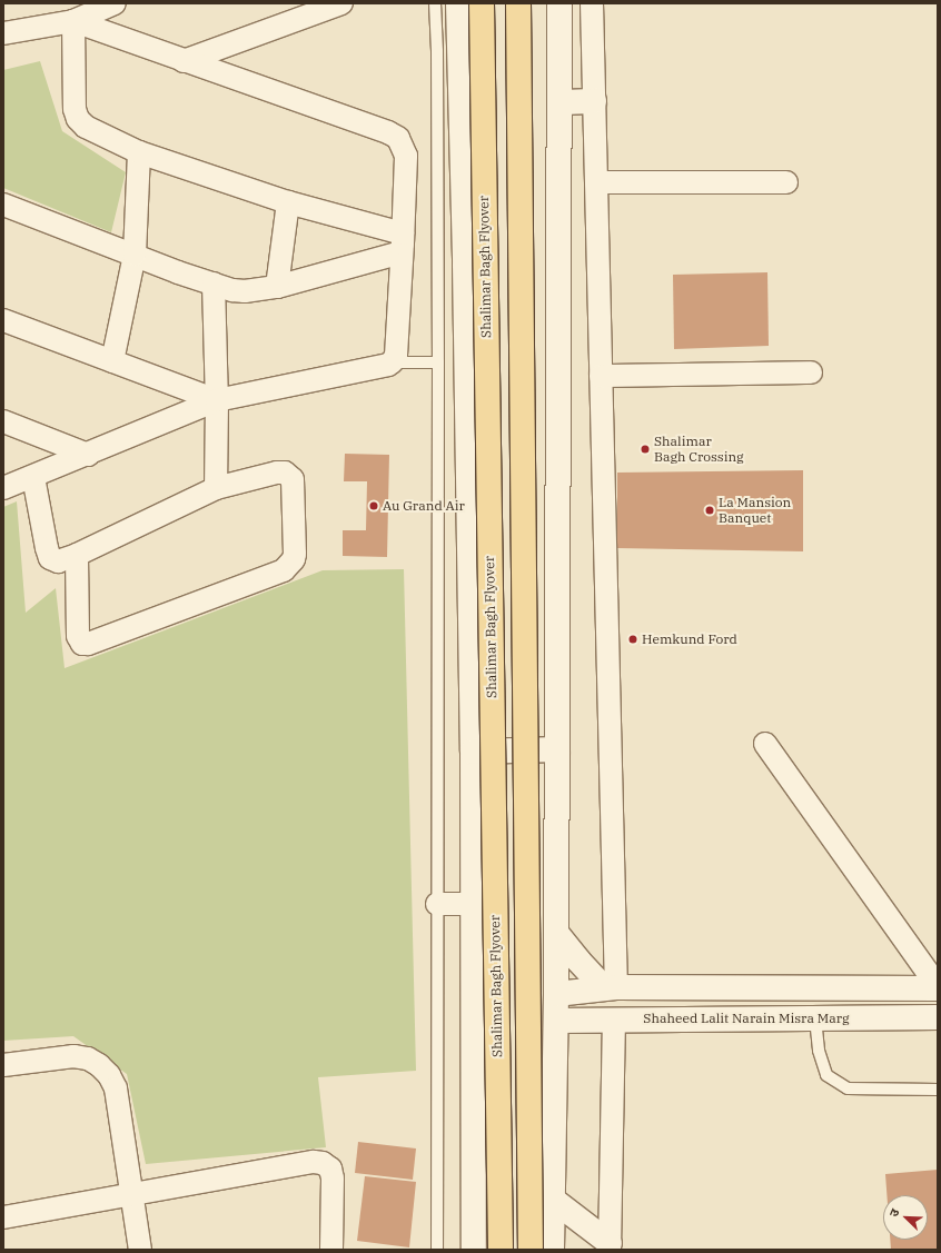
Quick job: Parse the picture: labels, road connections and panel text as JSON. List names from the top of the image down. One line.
{"streets":{"main road":["Shalimar Bagh Flyover"],"street":["Shaheed Lalit Narain Misra Marg"]},"places":["Shalimar Bagh Crossing","Au Grand Air","La Mansion Banquet","Hemkund Ford"],"north":"top left"}
